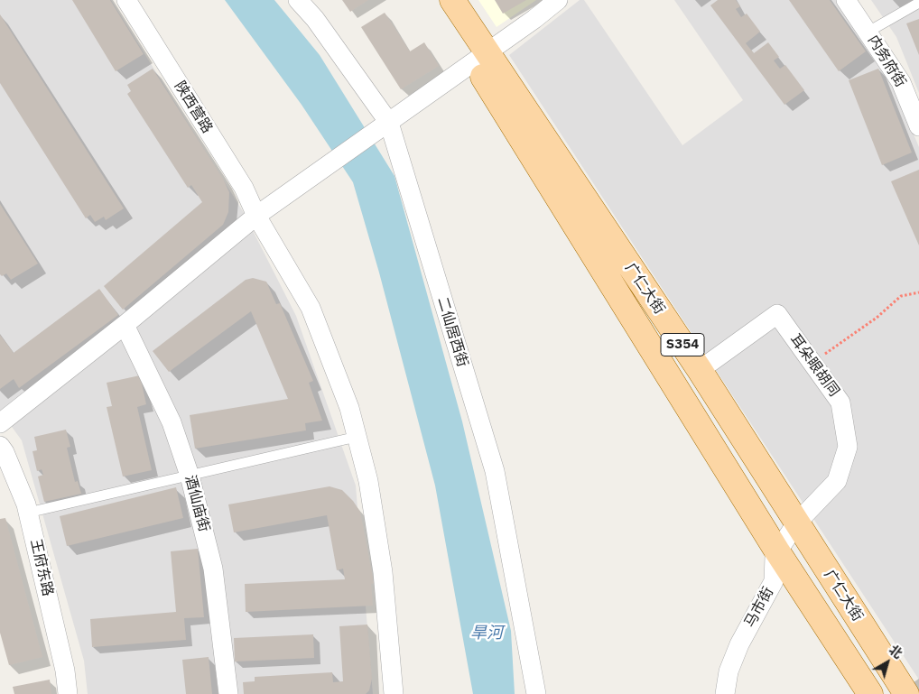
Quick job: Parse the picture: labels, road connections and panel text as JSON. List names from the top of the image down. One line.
{"streets":{"main road":["广仁大街","S354"],"street":["内务府街","陕西营路","二仙居西街","耳朵眼胡同","酒仙庙街","王府东路","马市街"]},"crossings":[["广仁大街","耳朵眼胡同"],["广仁大街","马市街"],["耳朵眼胡同","马市街"]],"water":["旱河"],"north":"top right"}
